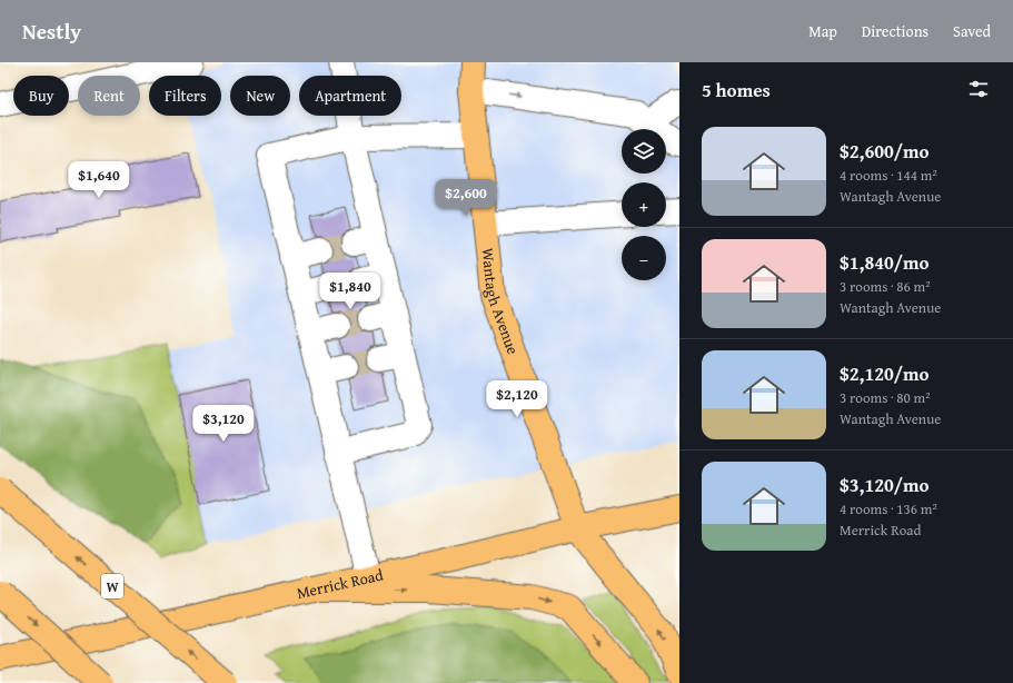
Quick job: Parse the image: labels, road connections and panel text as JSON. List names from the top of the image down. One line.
{"streets":{"main road":["Wantagh Avenue","Merrick Road","W"]},"crossings":[["Wantagh Avenue","Merrick Road"]],"page":{"header":"Nestly","nav":["Map","Directions","Saved"],"heading":"5 homes","chip":["Buy","Rent","Filters","New","Apartment"],"list":[{"name":"$2,600/mo","note":"4 rooms · 144 m² · Wantagh Avenue"},{"name":"$1,840/mo","note":"3 rooms · 86 m² · Wantagh Avenue"},{"name":"$2,120/mo","note":"3 rooms · 80 m² · Wantagh Avenue"},{"name":"$3,120/mo","note":"4 rooms · 136 m² · Merrick Road"}],"map_buttons":["+","−"],"price":["$1,640","$2,600","$1,840","$2,120","$3,120"]}}
